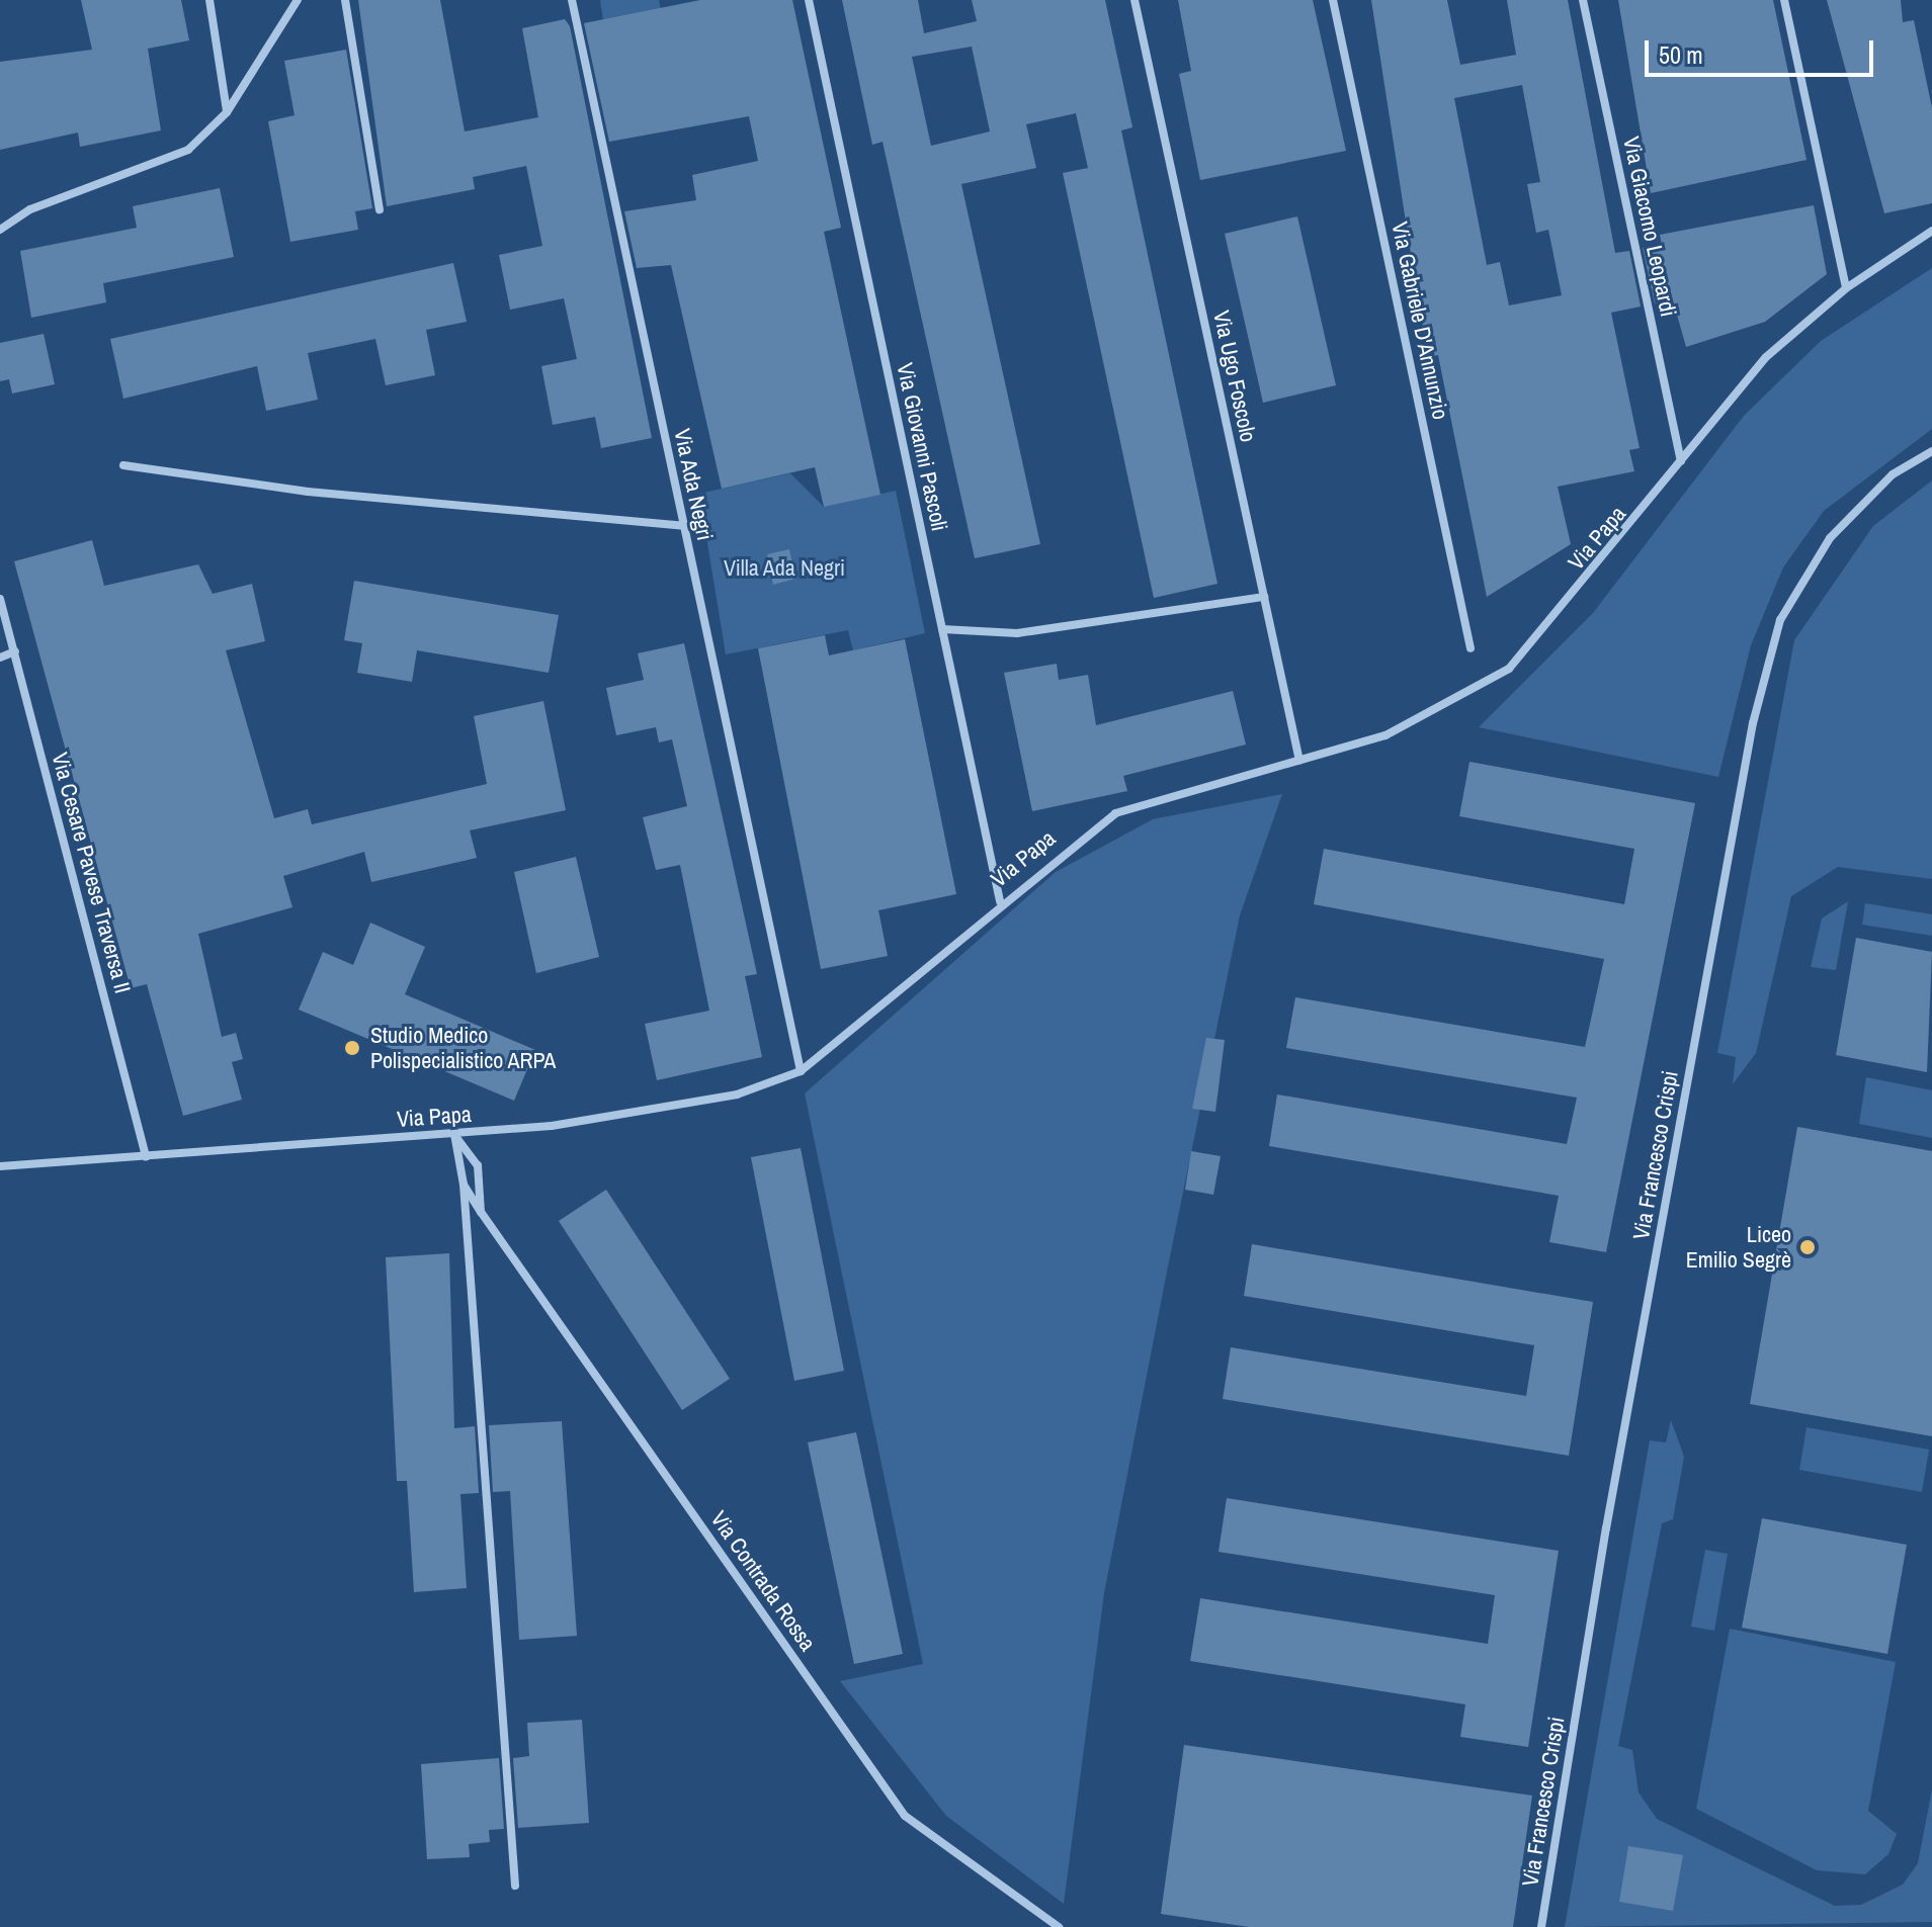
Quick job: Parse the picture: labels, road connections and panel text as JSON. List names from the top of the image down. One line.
{"streets":{"street":["Via Giacomo Leopardi","Via Gabriele D'Annunzio","Via Ugo Foscolo","Via Giovanni Pascoli","Via Ada Negri","Via Papa","Via Cesare Pavese Traversa II","Via Francesco Crispi","Via Contrada Rossa"]},"crossings":[["Via Giacomo Leopardi","Via Papa"],["Via Ugo Foscolo","Via Papa"],["Via Giovanni Pascoli","Via Papa"],["Via Ada Negri","Via Papa"],["Via Papa","Via Cesare Pavese Traversa II"],["Via Papa","Via Contrada Rossa"]],"parks":["Villa Ada Negri"],"places":["Studio Medico Polispecialistico ARPA","Liceo Emilio Segrè"],"scale_bar":"50 m"}
